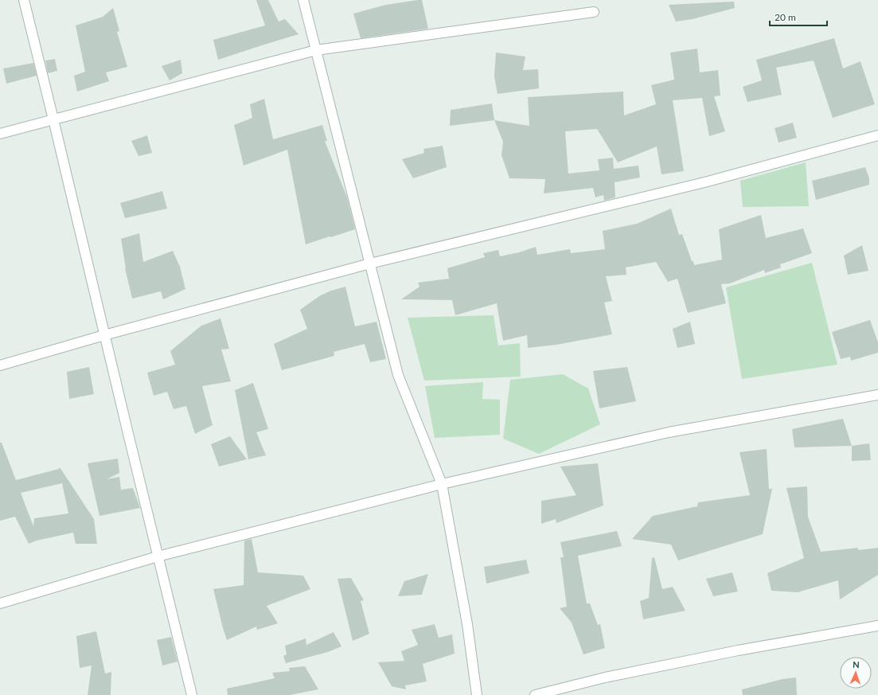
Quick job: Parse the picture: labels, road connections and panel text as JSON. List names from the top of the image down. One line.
{"scale_bar":"20 m","north":"top"}
